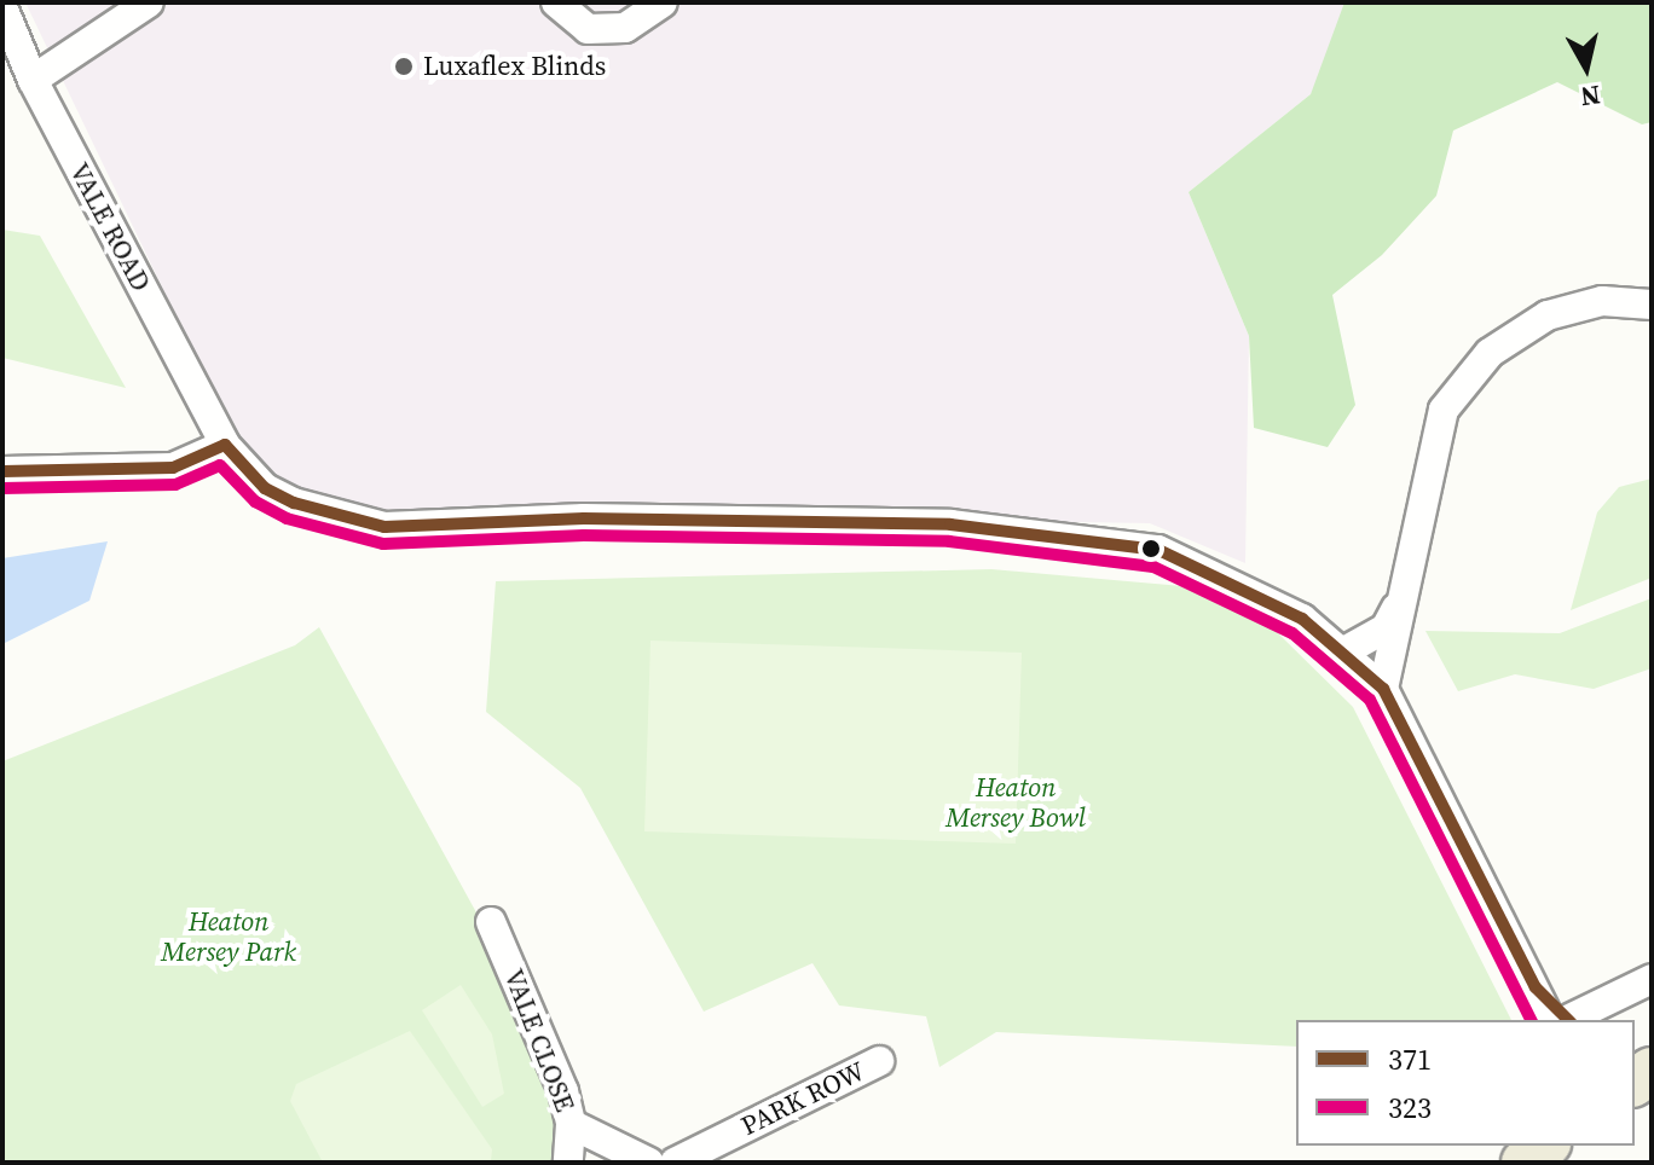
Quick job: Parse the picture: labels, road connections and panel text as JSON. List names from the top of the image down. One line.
{"streets":{"street":["VALE ROAD","VALE CLOSE","PARK ROW"]},"parks":["Heaton Mersey Bowl","Heaton Mersey Park"],"places":["Luxaflex Blinds"],"lines":["transit line 371","transit line 323"],"legend":["371","323"],"north":"bottom"}
